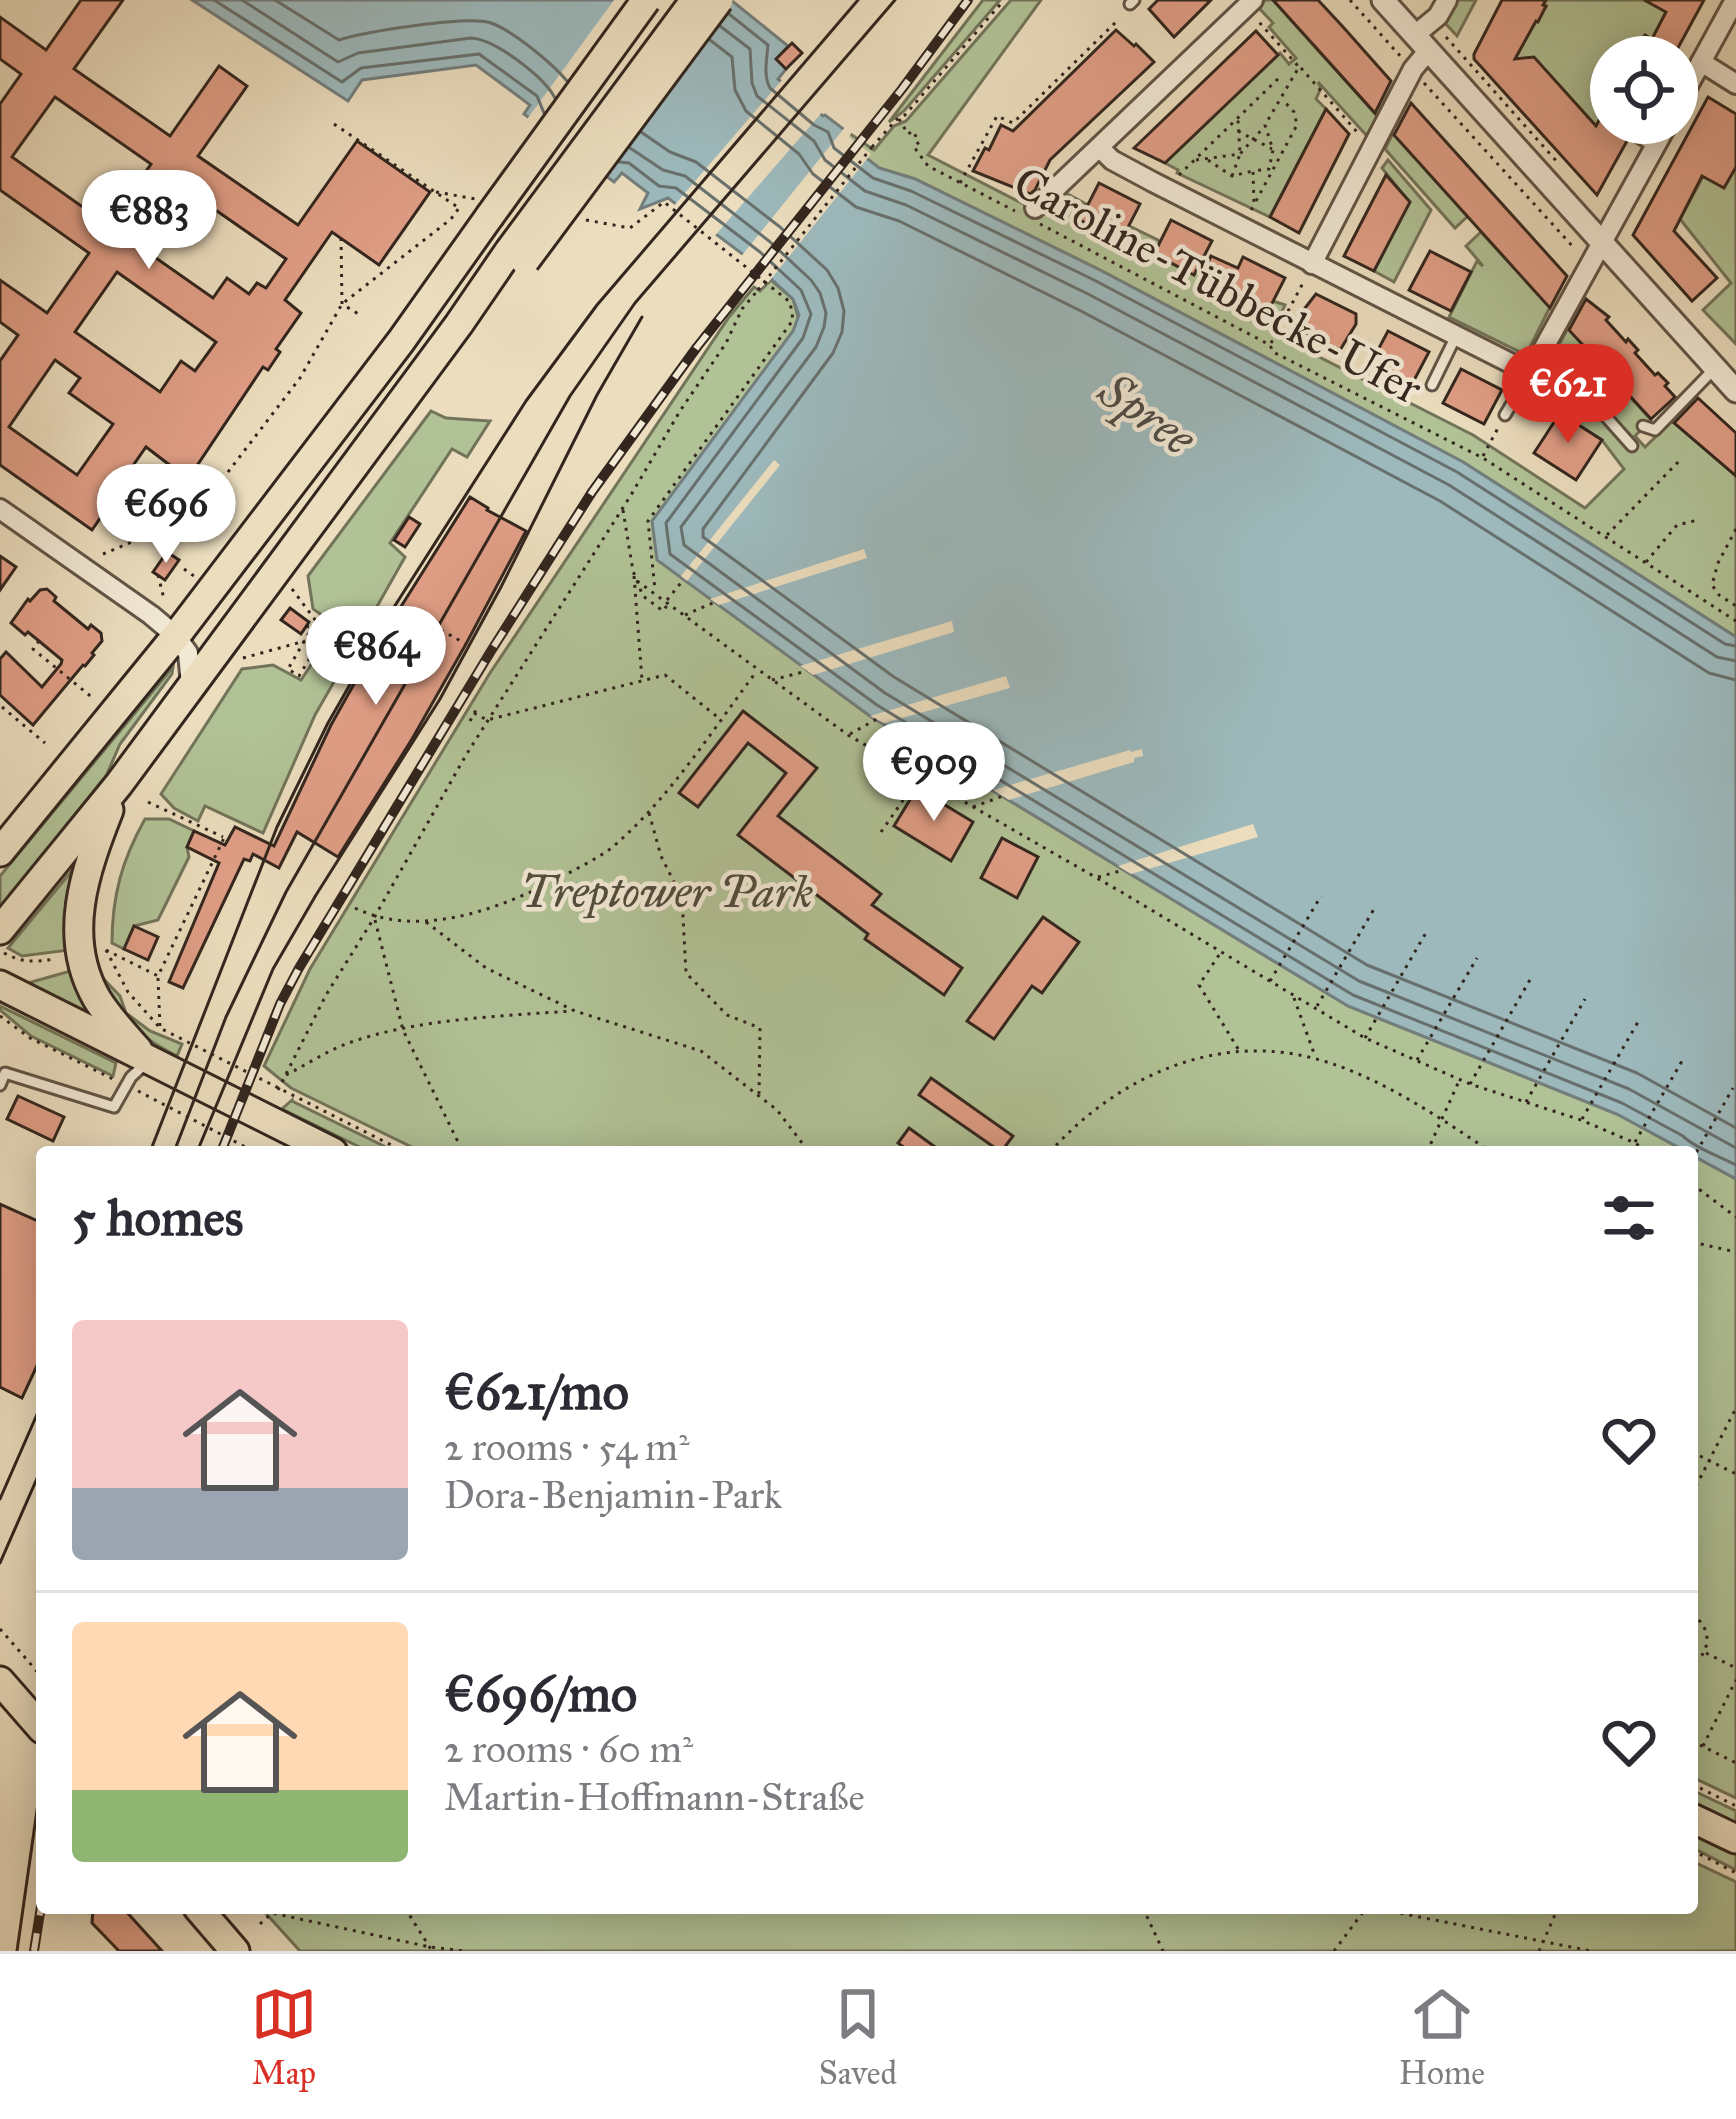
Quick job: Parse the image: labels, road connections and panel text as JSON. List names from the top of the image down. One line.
{"streets":{"path":["Caroline-Tübbecke-Ufer"]},"water":["Spree"],"parks":["Treptower Park"],"page":{"price":["€883","€621","€696","€864","€909"],"heading":"5 homes","list":[{"name":"€621/mo","note":"2 rooms · 54 m² · Dora-Benjamin-Park"},{"name":"€696/mo","note":"2 rooms · 60 m² · Martin-Hoffmann-Straße"}],"tabs":["Map","Saved","Home"]}}
